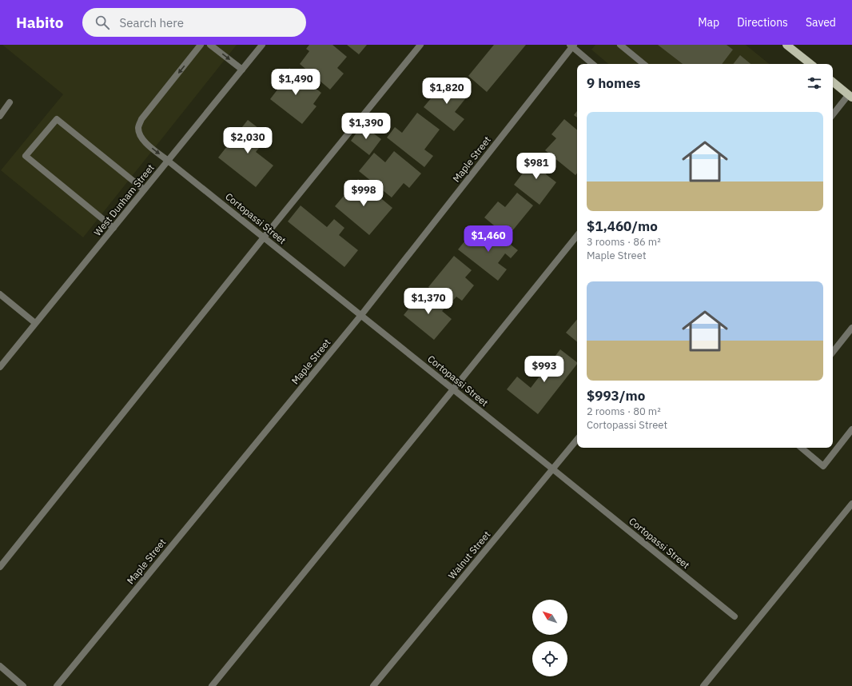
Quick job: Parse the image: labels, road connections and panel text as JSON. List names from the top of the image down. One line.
{"streets":{"street":["Maple Street","West Dunham Street","Cortopassi Street","Walnut Street"]},"crossings":[["Maple Street","Cortopassi Street"],["West Dunham Street","Cortopassi Street"],["Cortopassi Street","Walnut Street"]],"north":"top left","page":{"header":"Habito","search":"Search here","nav":["Map","Directions","Saved"],"heading":"9 homes","price":["$1,490","$1,820","$1,390","$2,030","$981","$998","$1,460","$1,370","$993"],"list":[{"name":"$1,460/mo","note":"3 rooms · 86 m² · Maple Street"},{"name":"$993/mo","note":"2 rooms · 80 m² · Cortopassi Street"}]}}
